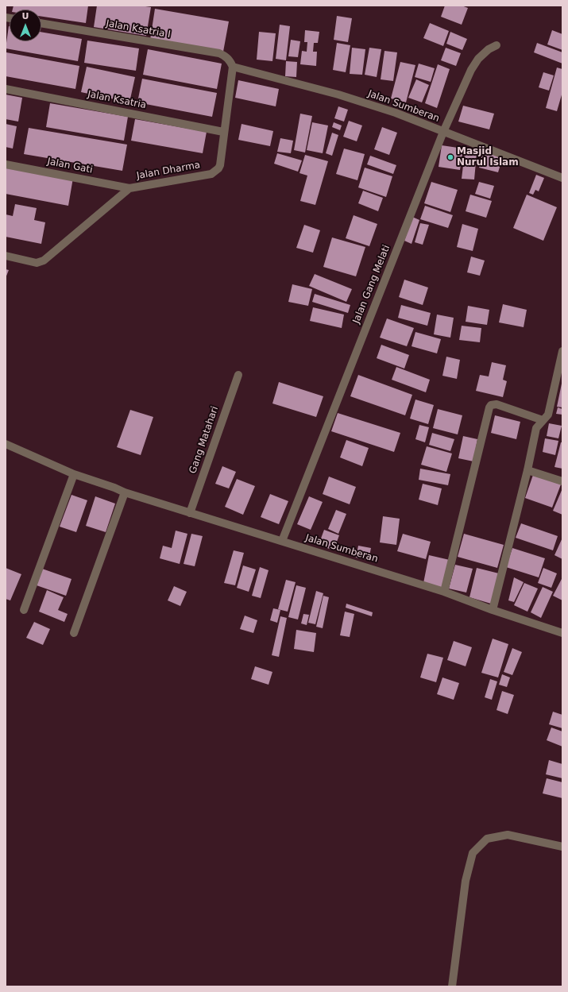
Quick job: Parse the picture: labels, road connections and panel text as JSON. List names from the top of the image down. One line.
{"streets":{"street":["Jalan Ksatria I","Jalan Ksatria","Jalan Sumberan","Jalan Gati","Jalan Dharma","Jalan Gang Melati","Gang Matahari"]},"crossings":[["Jalan Ksatria I","Jalan Sumberan"],["Jalan Ksatria I","Jalan Dharma"],["Jalan Ksatria","Jalan Dharma"],["Jalan Sumberan","Jalan Dharma"],["Jalan Sumberan","Jalan Gang Melati"],["Jalan Sumberan","Gang Matahari"],["Jalan Gati","Jalan Dharma"]],"places":["Masjid Nurul Islam"],"north":"top"}
